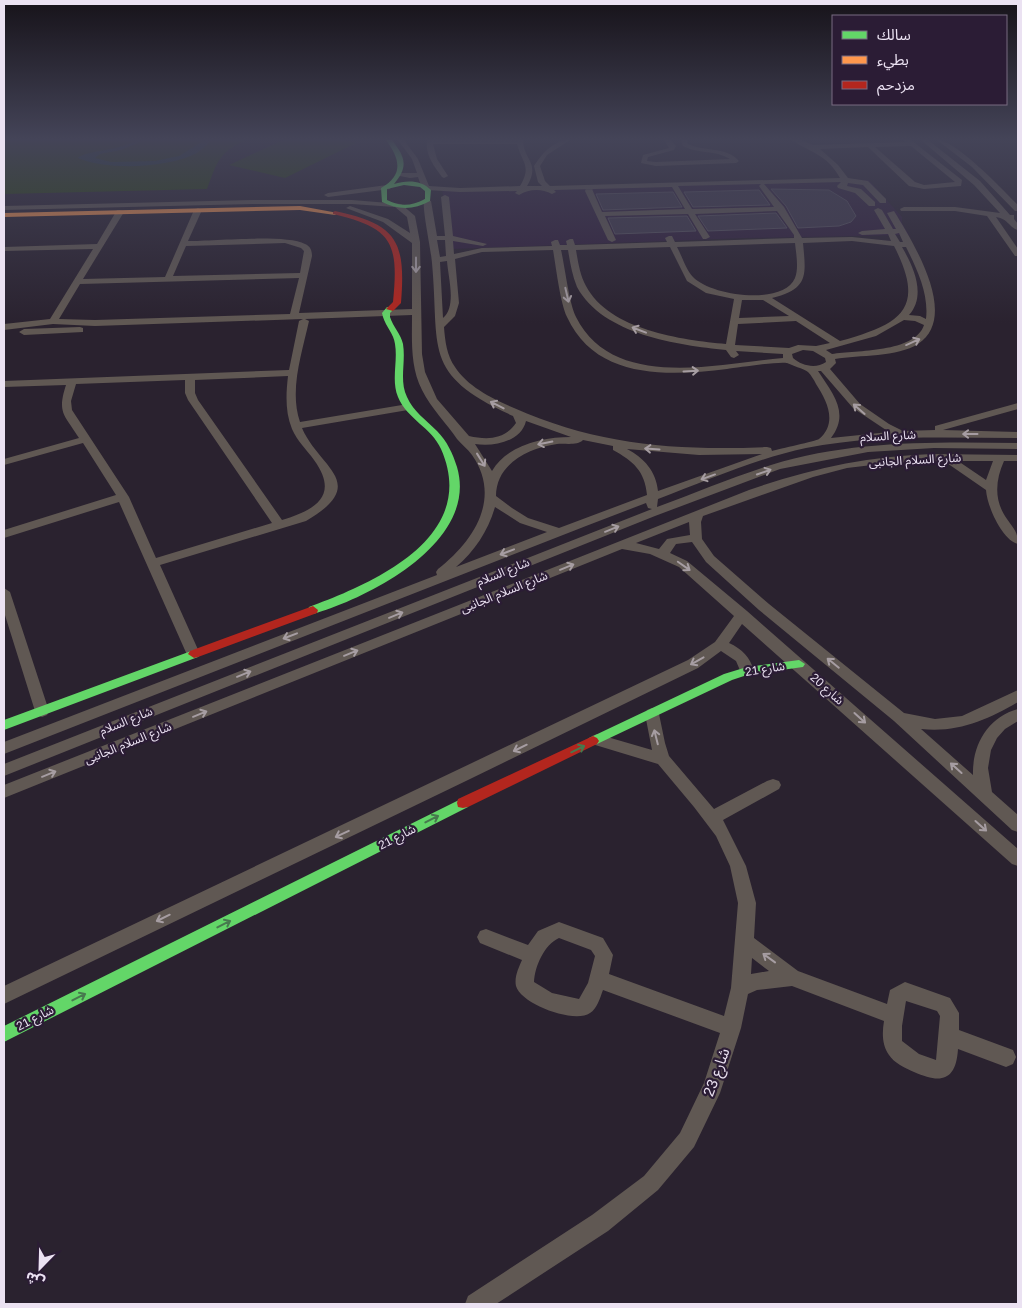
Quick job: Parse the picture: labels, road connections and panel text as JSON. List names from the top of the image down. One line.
{"streets":{"street":["شارع السلام","شارع السلام الجانبى","شارع 21","شارع 20","شارع 23"]},"crossings":[["شارع السلام","شارع السلام الجانبى"],["شارع السلام الجانبى","شارع 20"],["شارع 21","شارع 20"],["شارع 21","شارع 23"]],"legend":["سالك","بطيء","مزدحم"],"north":"bottom left"}
